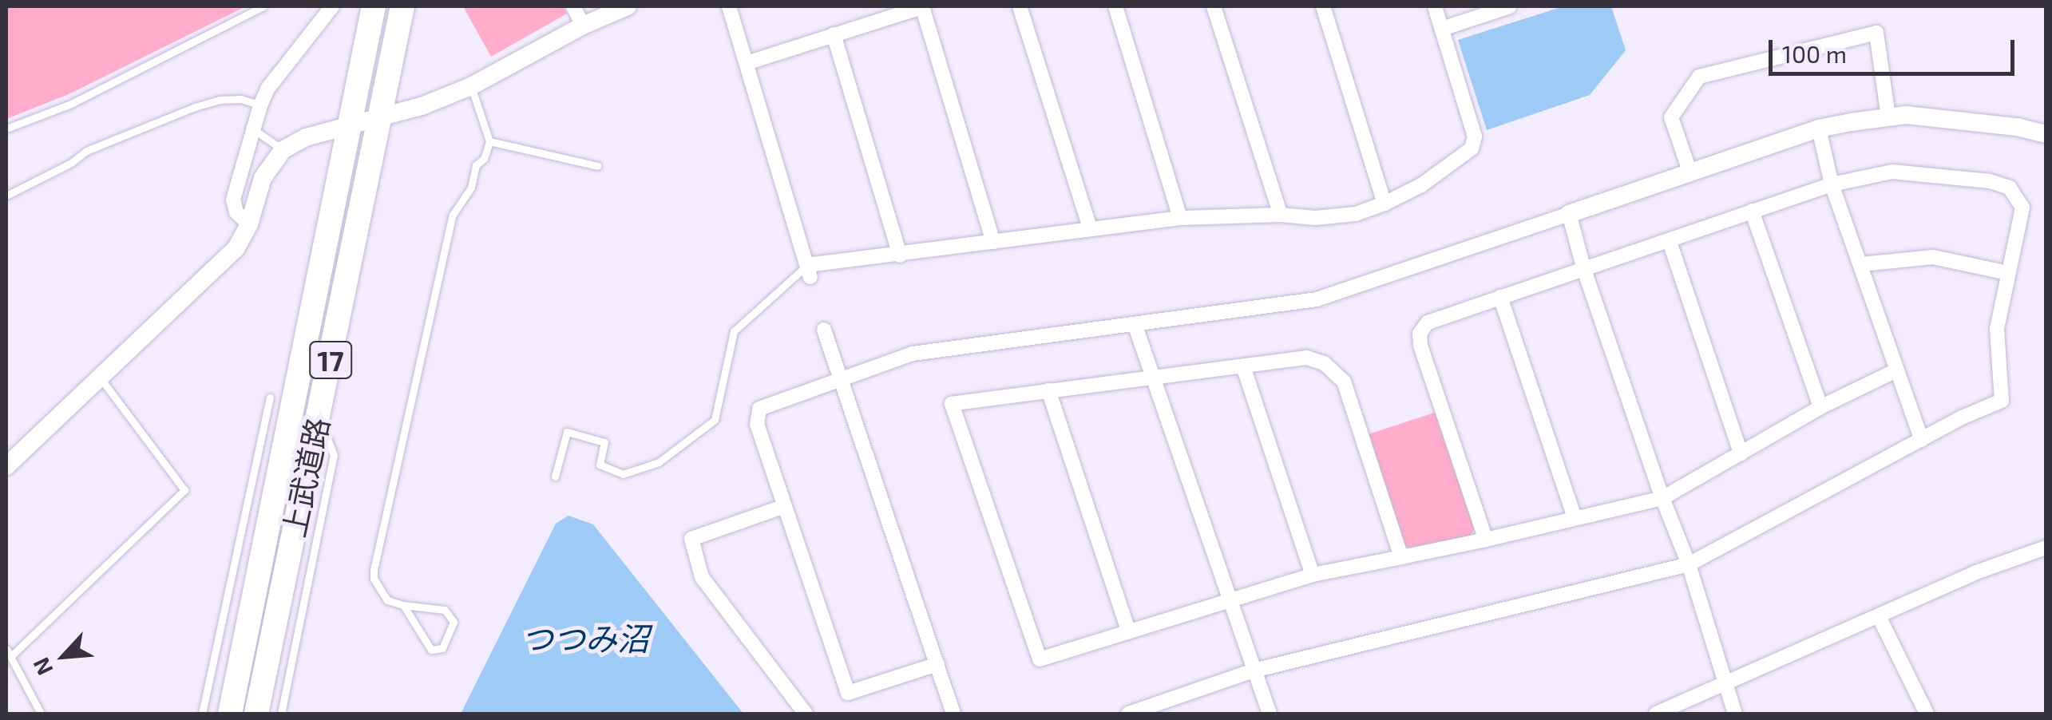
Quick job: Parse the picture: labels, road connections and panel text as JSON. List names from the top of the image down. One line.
{"streets":{"highway":["17","上武道路"]},"water":["つつみ沼"],"scale_bar":"100 m","north":"bottom left"}
